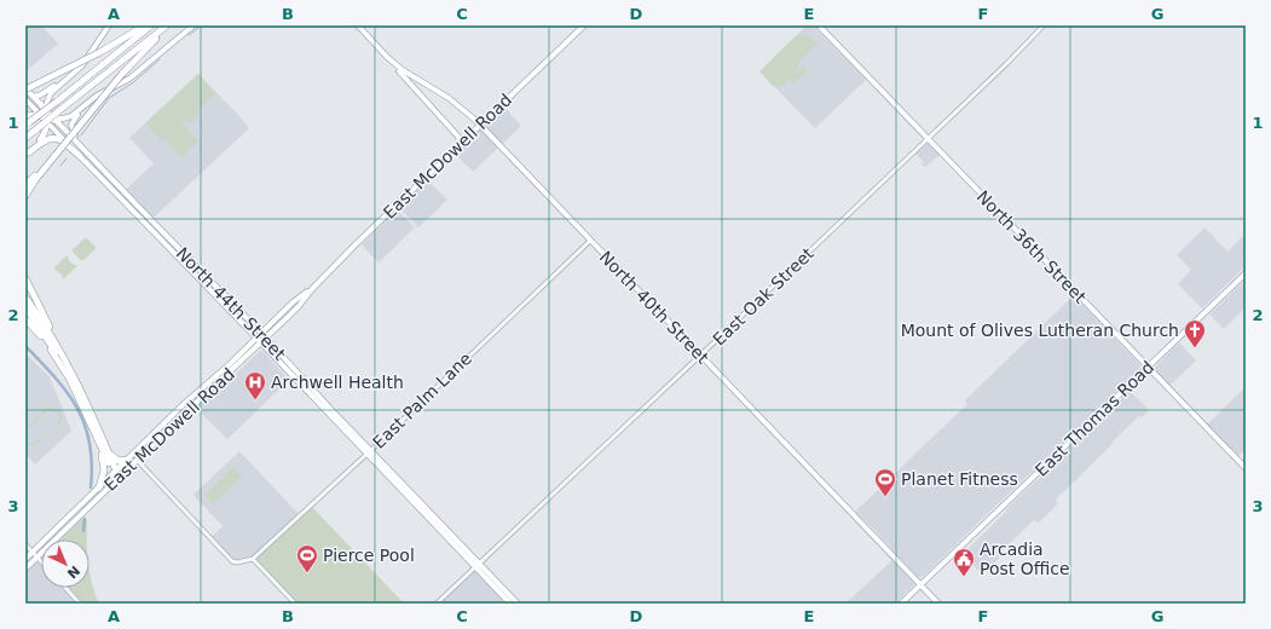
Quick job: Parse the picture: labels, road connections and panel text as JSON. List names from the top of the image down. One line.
{"streets":{"main road":["East McDowell Road","North 36th Street","North 44th Street","North 40th Street","East Thomas Road"],"street":["East Oak Street","East Palm Lane"]},"crossings":[["East McDowell Road","North 44th Street"],["East McDowell Road","North 40th Street"],["North 36th Street","East Oak Street"],["North 36th Street","East Thomas Road"],["East Oak Street","North 44th Street"],["East Oak Street","North 40th Street"],["North 44th Street","East Palm Lane"],["North 40th Street","East Palm Lane"],["North 40th Street","East Thomas Road"]],"places":{"church":["Mount of Olives Lutheran Church"],"hospital":["Archwell Health"],"sports":["Planet Fitness","Pierce Pool"],"public building":["Arcadia Post Office"]},"north":"bottom right","grid":{"columns":["A","B","C","D","E","F","G"],"rows":["1","2","3"]}}
